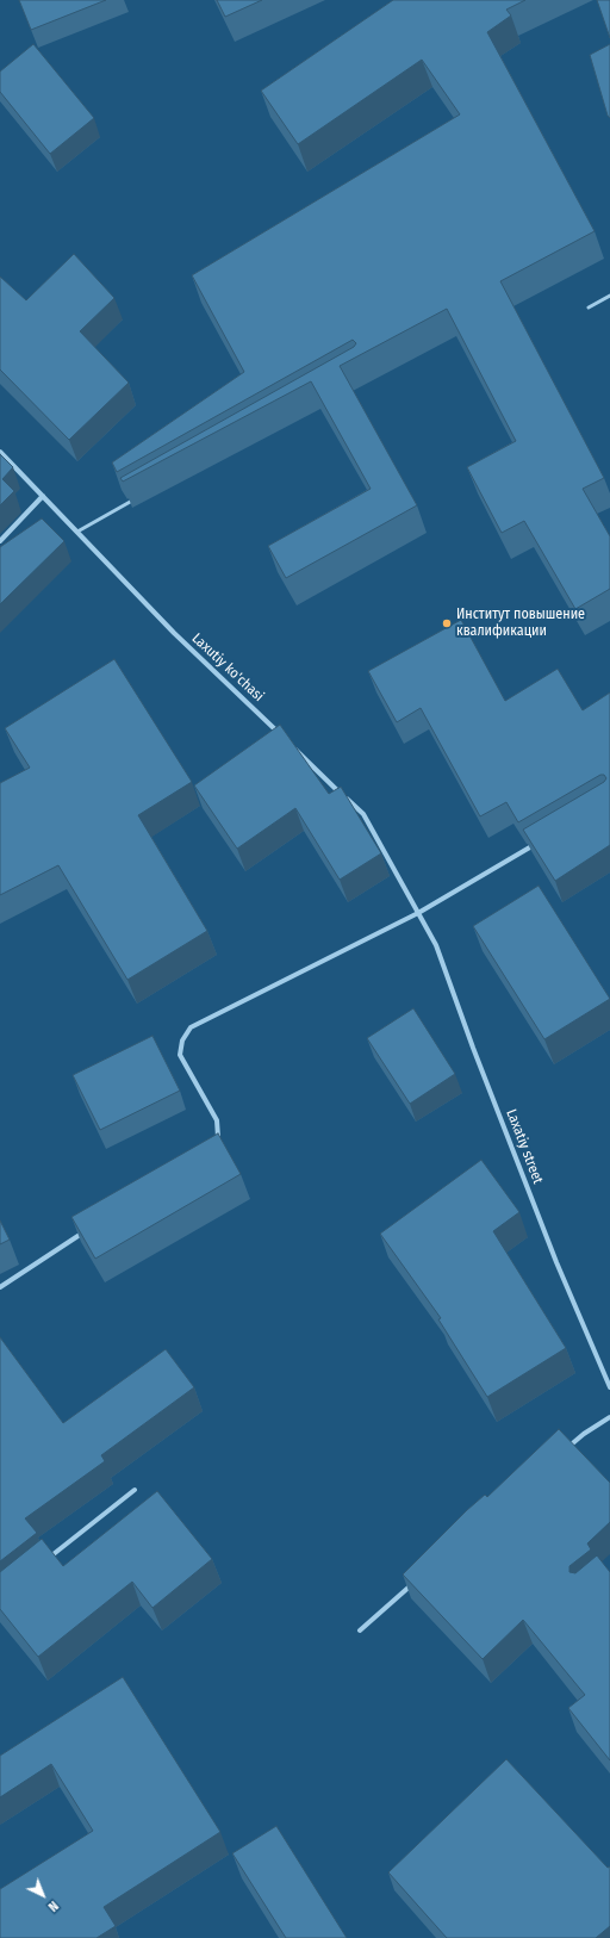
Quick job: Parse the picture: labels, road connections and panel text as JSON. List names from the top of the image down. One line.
{"streets":{"street":["Laxutiy ko'chasi","Laxatiy street"]},"places":["Институт повышение квалификации"],"north":"bottom right"}
